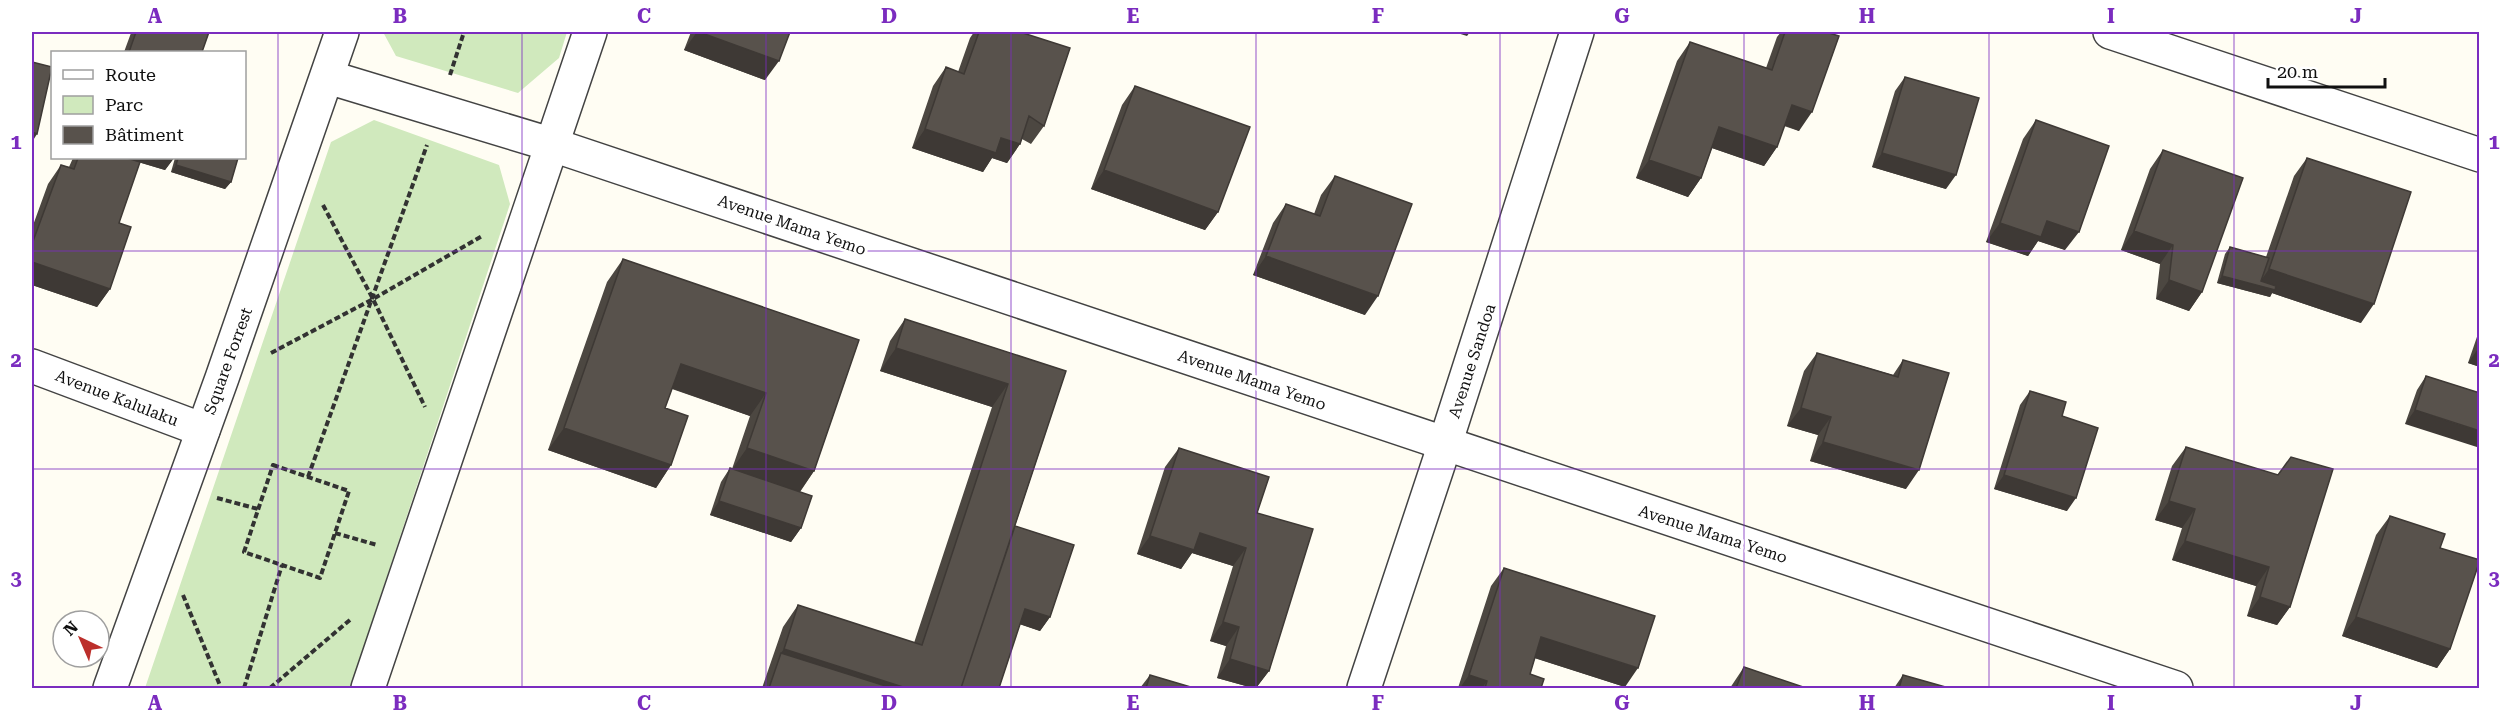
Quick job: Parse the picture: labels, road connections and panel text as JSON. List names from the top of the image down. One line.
{"streets":{"street":["Avenue Mama Yemo","Square Forrest","Avenue Sandoa","Avenue Kalulaku"]},"crossings":[["Avenue Mama Yemo","Square Forrest"],["Avenue Mama Yemo","Avenue Sandoa"],["Square Forrest","Avenue Kalulaku"]],"legend":["Route","Parc","Bâtiment"],"scale_bar":"20 m","north":"top left","grid":{"columns":["A","B","C","D","E","F","G","H","I","J"],"rows":["1","2","3"]}}
